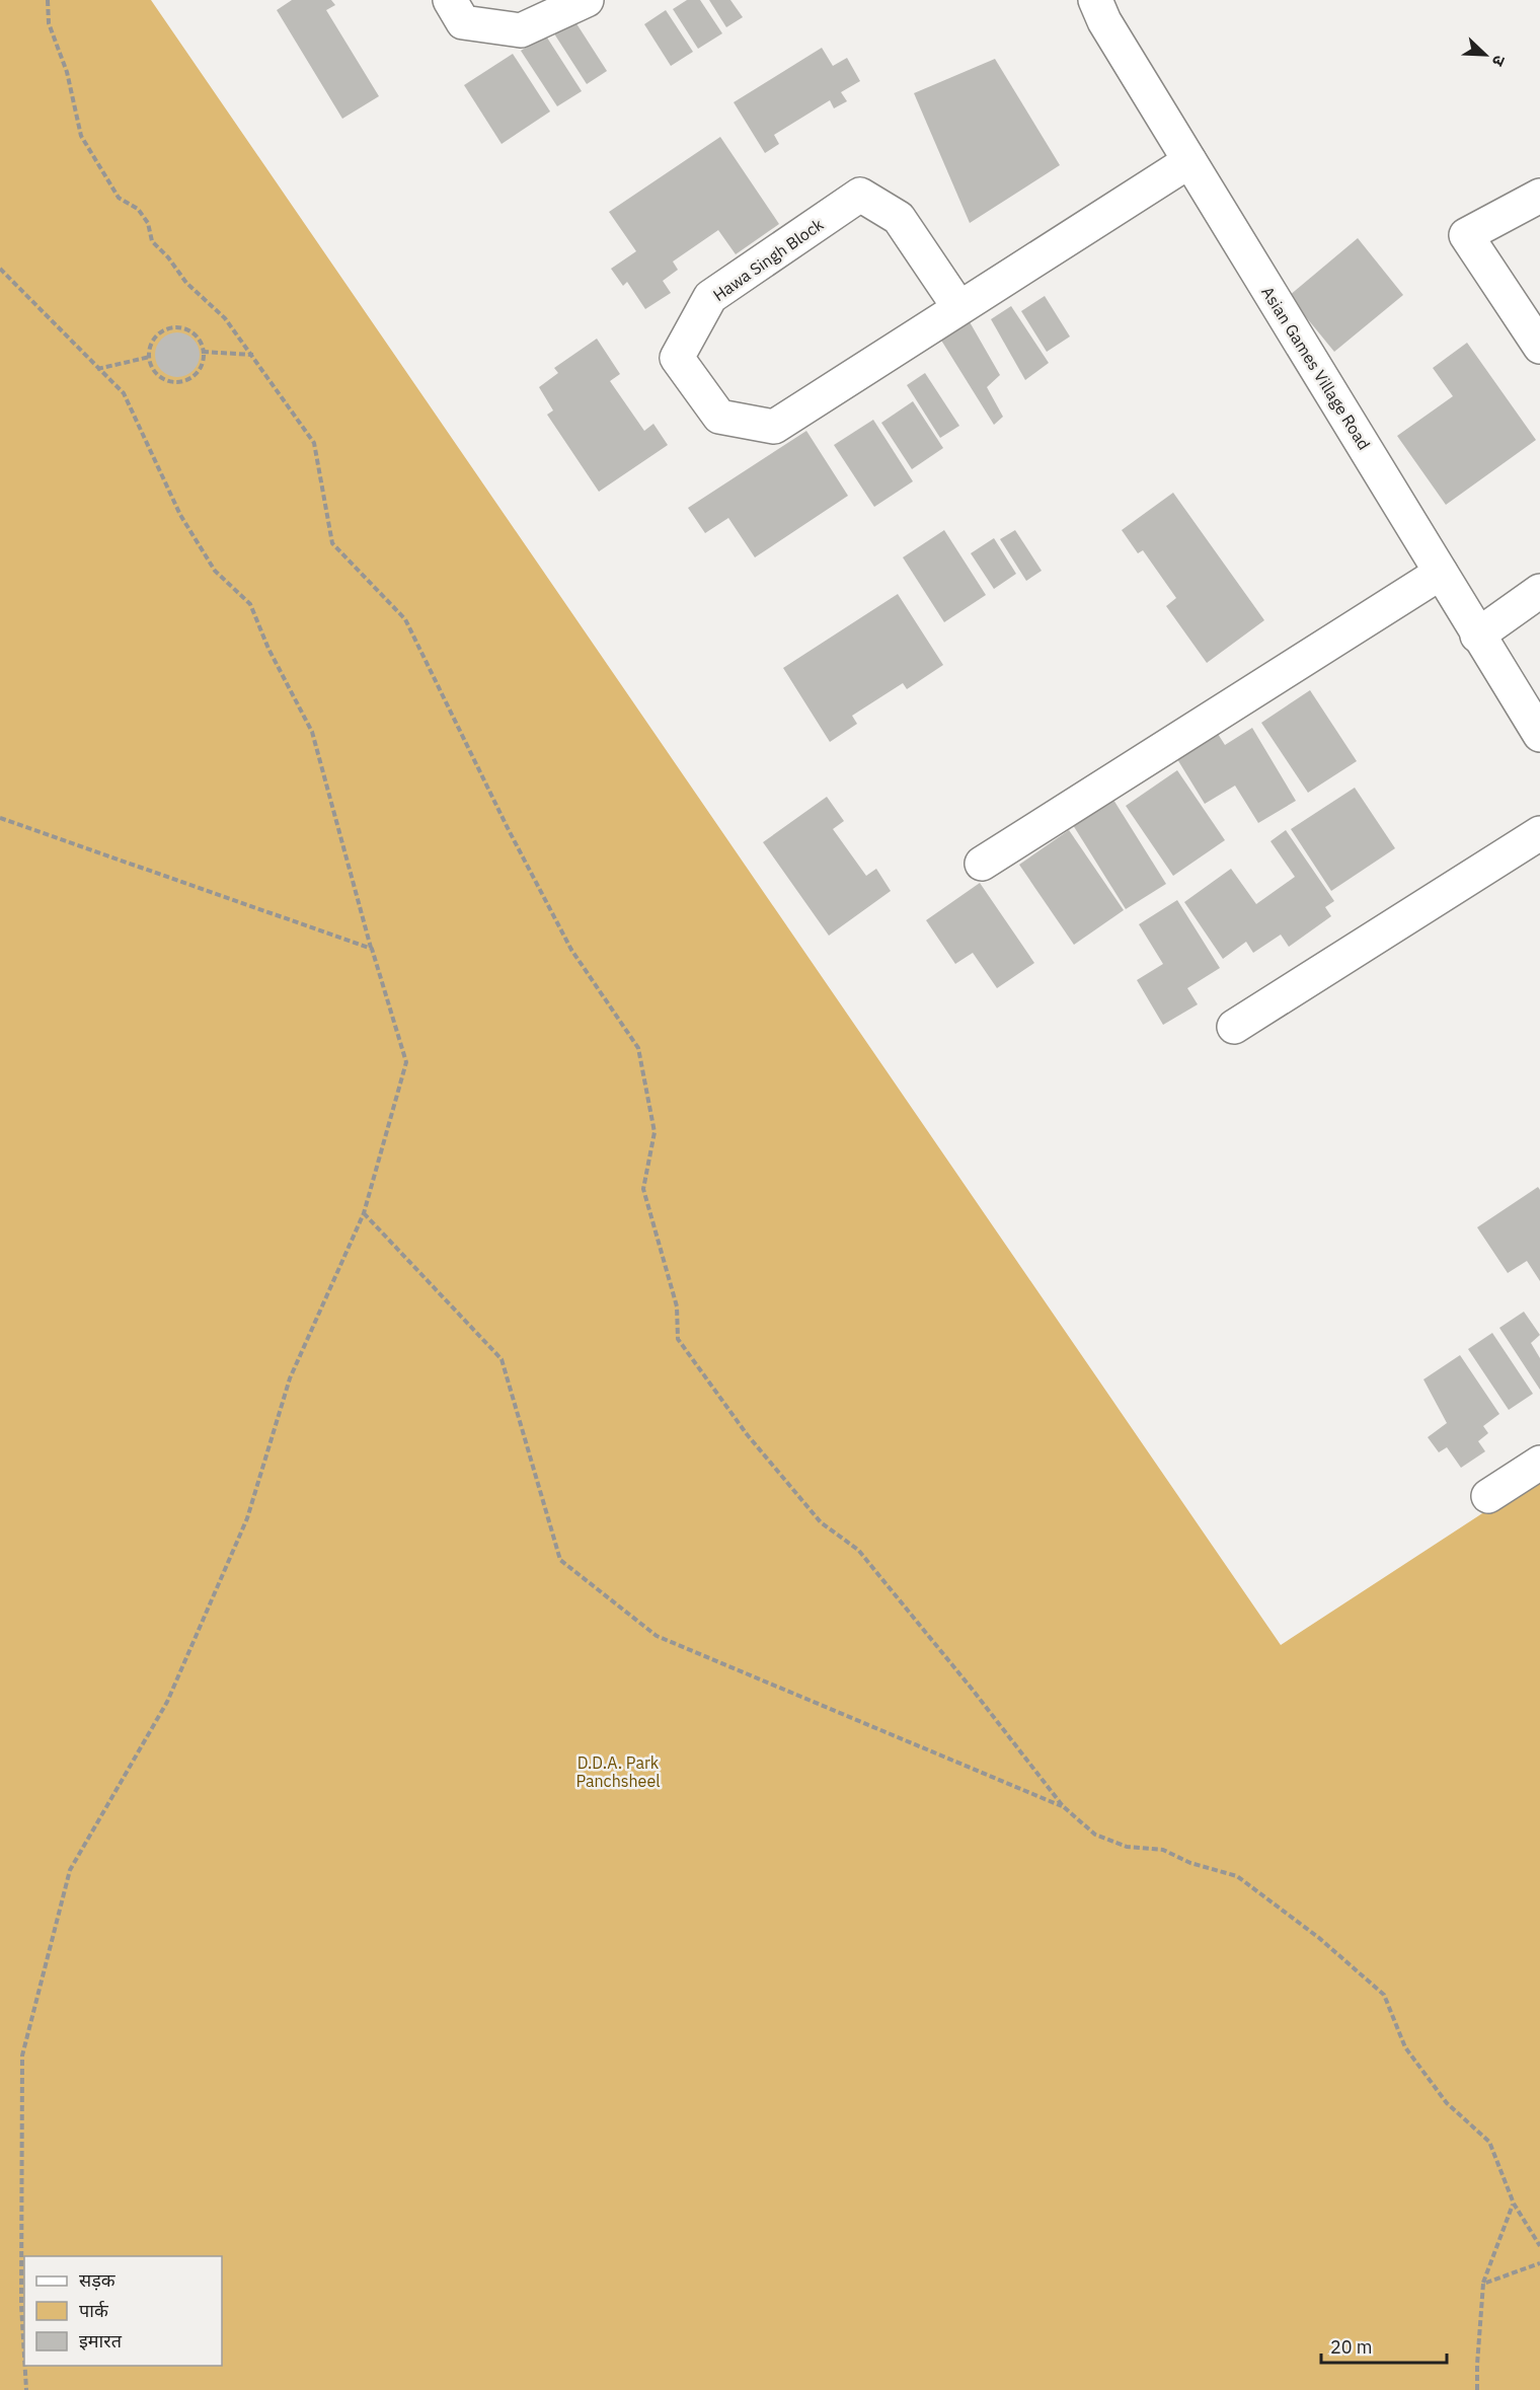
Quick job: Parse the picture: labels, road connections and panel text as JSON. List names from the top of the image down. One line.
{"streets":{"street":["Hawa Singh Block","Asian Games Village Road"]},"crossings":[["Hawa Singh Block","Asian Games Village Road"]],"parks":["D.D.A. Park Panchsheel"],"legend":["सड़क","पार्क","इमारत"],"scale_bar":"20 m","north":"bottom right"}
